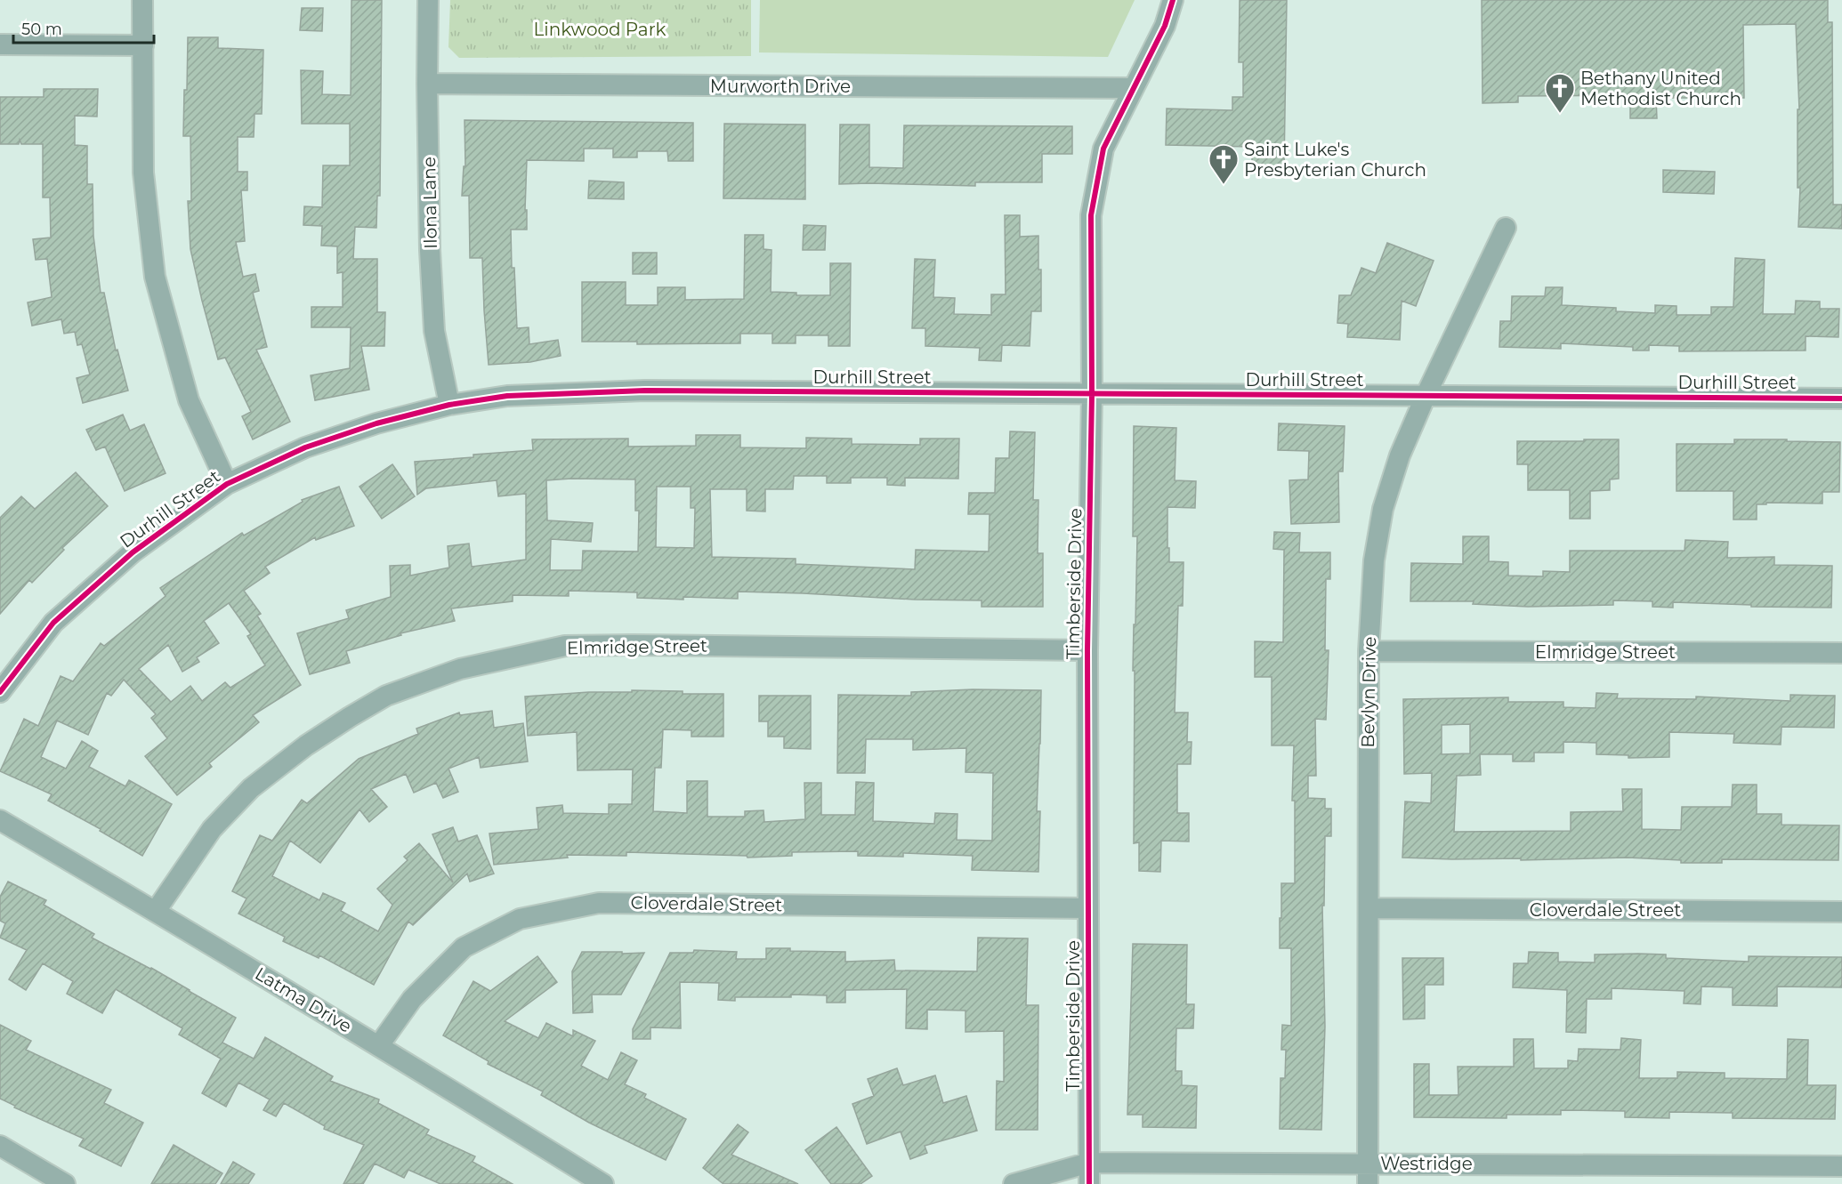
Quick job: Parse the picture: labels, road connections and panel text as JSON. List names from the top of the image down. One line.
{"streets":{"street":["Murworth Drive","Ilona Lane","Durhill Street","Timberside Drive","Elmridge Street","Bevlyn Drive","Cloverdale Street","Latma Drive","Westridge"]},"crossings":[["Murworth Drive","Ilona Lane"],["Murworth Drive","Timberside Drive"],["Ilona Lane","Durhill Street"],["Durhill Street","Timberside Drive"],["Durhill Street","Bevlyn Drive"],["Timberside Drive","Elmridge Street"],["Timberside Drive","Cloverdale Street"],["Timberside Drive","Westridge"],["Elmridge Street","Bevlyn Drive"],["Elmridge Street","Latma Drive"],["Bevlyn Drive","Cloverdale Street"],["Bevlyn Drive","Westridge"],["Cloverdale Street","Latma Drive"]],"parks":["Linkwood Park"],"places":{"church":["Bethany United Methodist Church","Saint Luke's Presbyterian Church"]},"scale_bar":"50 m"}
